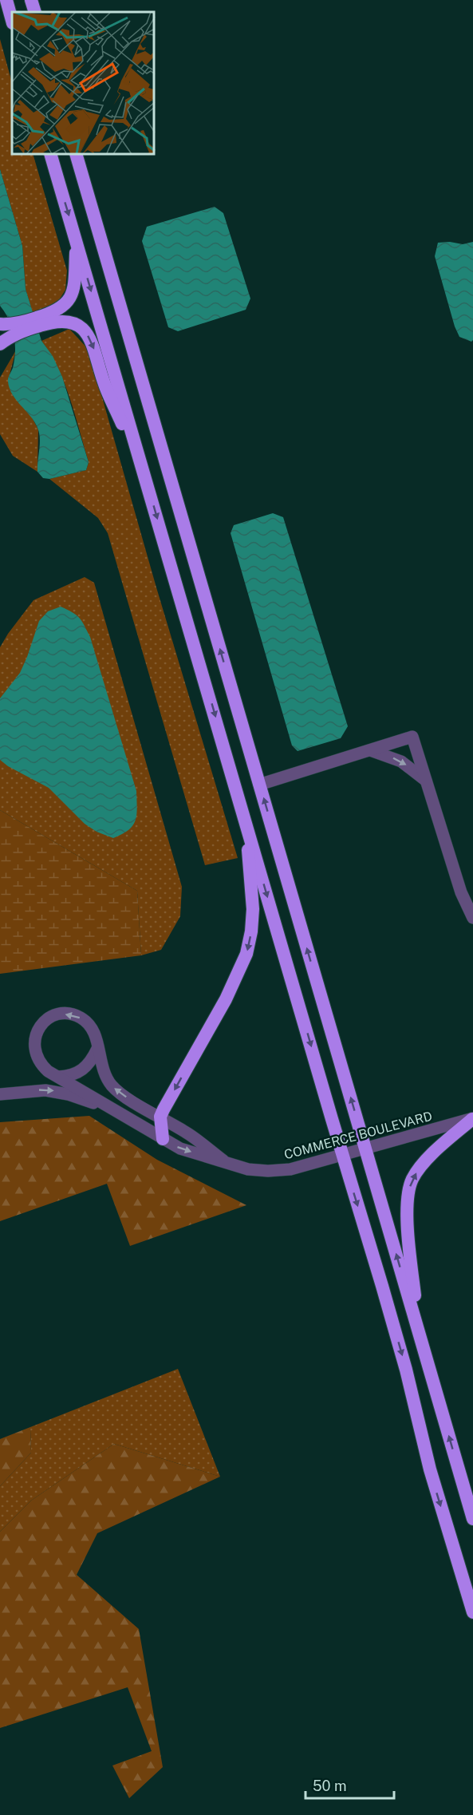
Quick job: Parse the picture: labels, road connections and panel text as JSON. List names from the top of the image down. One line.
{"streets":{"street":["COMMERCE BOULEVARD"]},"scale_bar":"50 m"}
